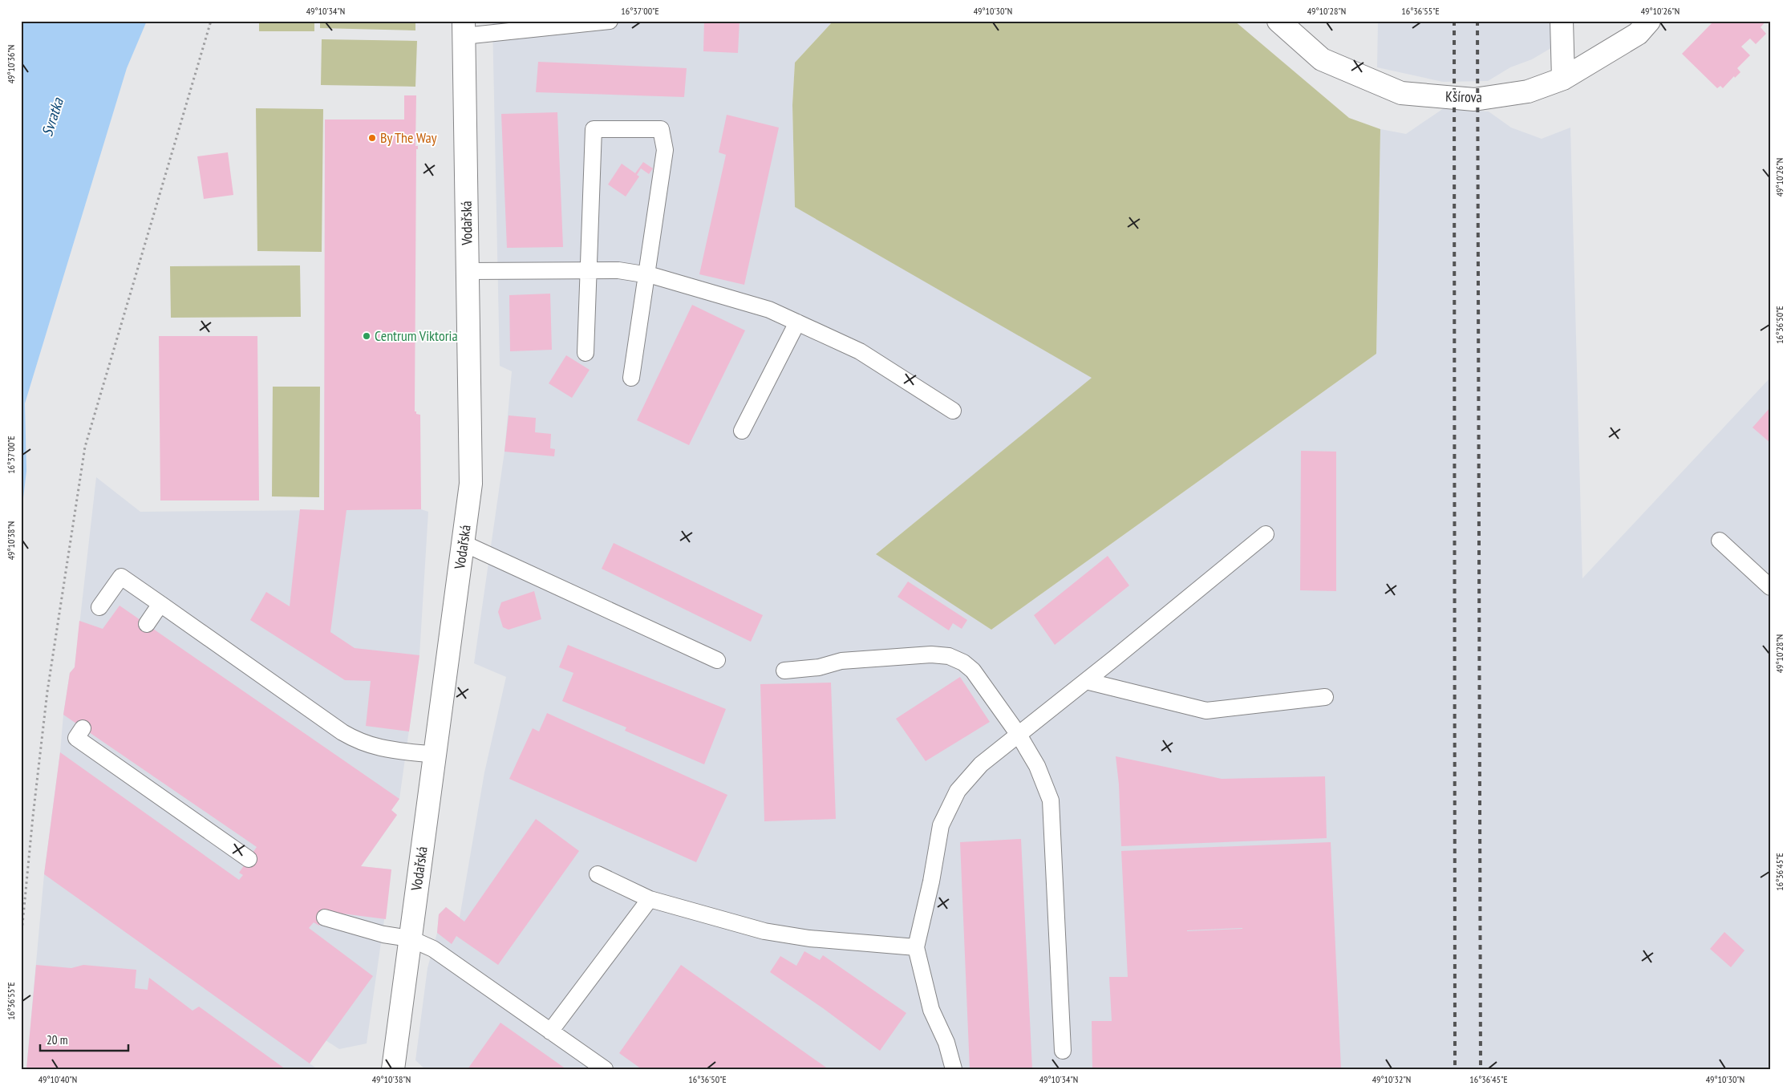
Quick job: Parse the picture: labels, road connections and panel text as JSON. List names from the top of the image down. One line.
{"streets":{"street":["Kšírova","Vodařská"]},"water":["Svratka"],"places":["By The Way","Centrum Viktoria"],"scale_bar":"20 m","coordinates":["49°10'34\"N","16°37'00\"E","49°10'30\"N","49°10'28\"N","16°36'55\"E","49°10'26\"N","49°10'36\"N","16°36'50\"E","49°10'38\"N","16°36'45\"E","49°10'40\"N","49°10'32\"N"]}
